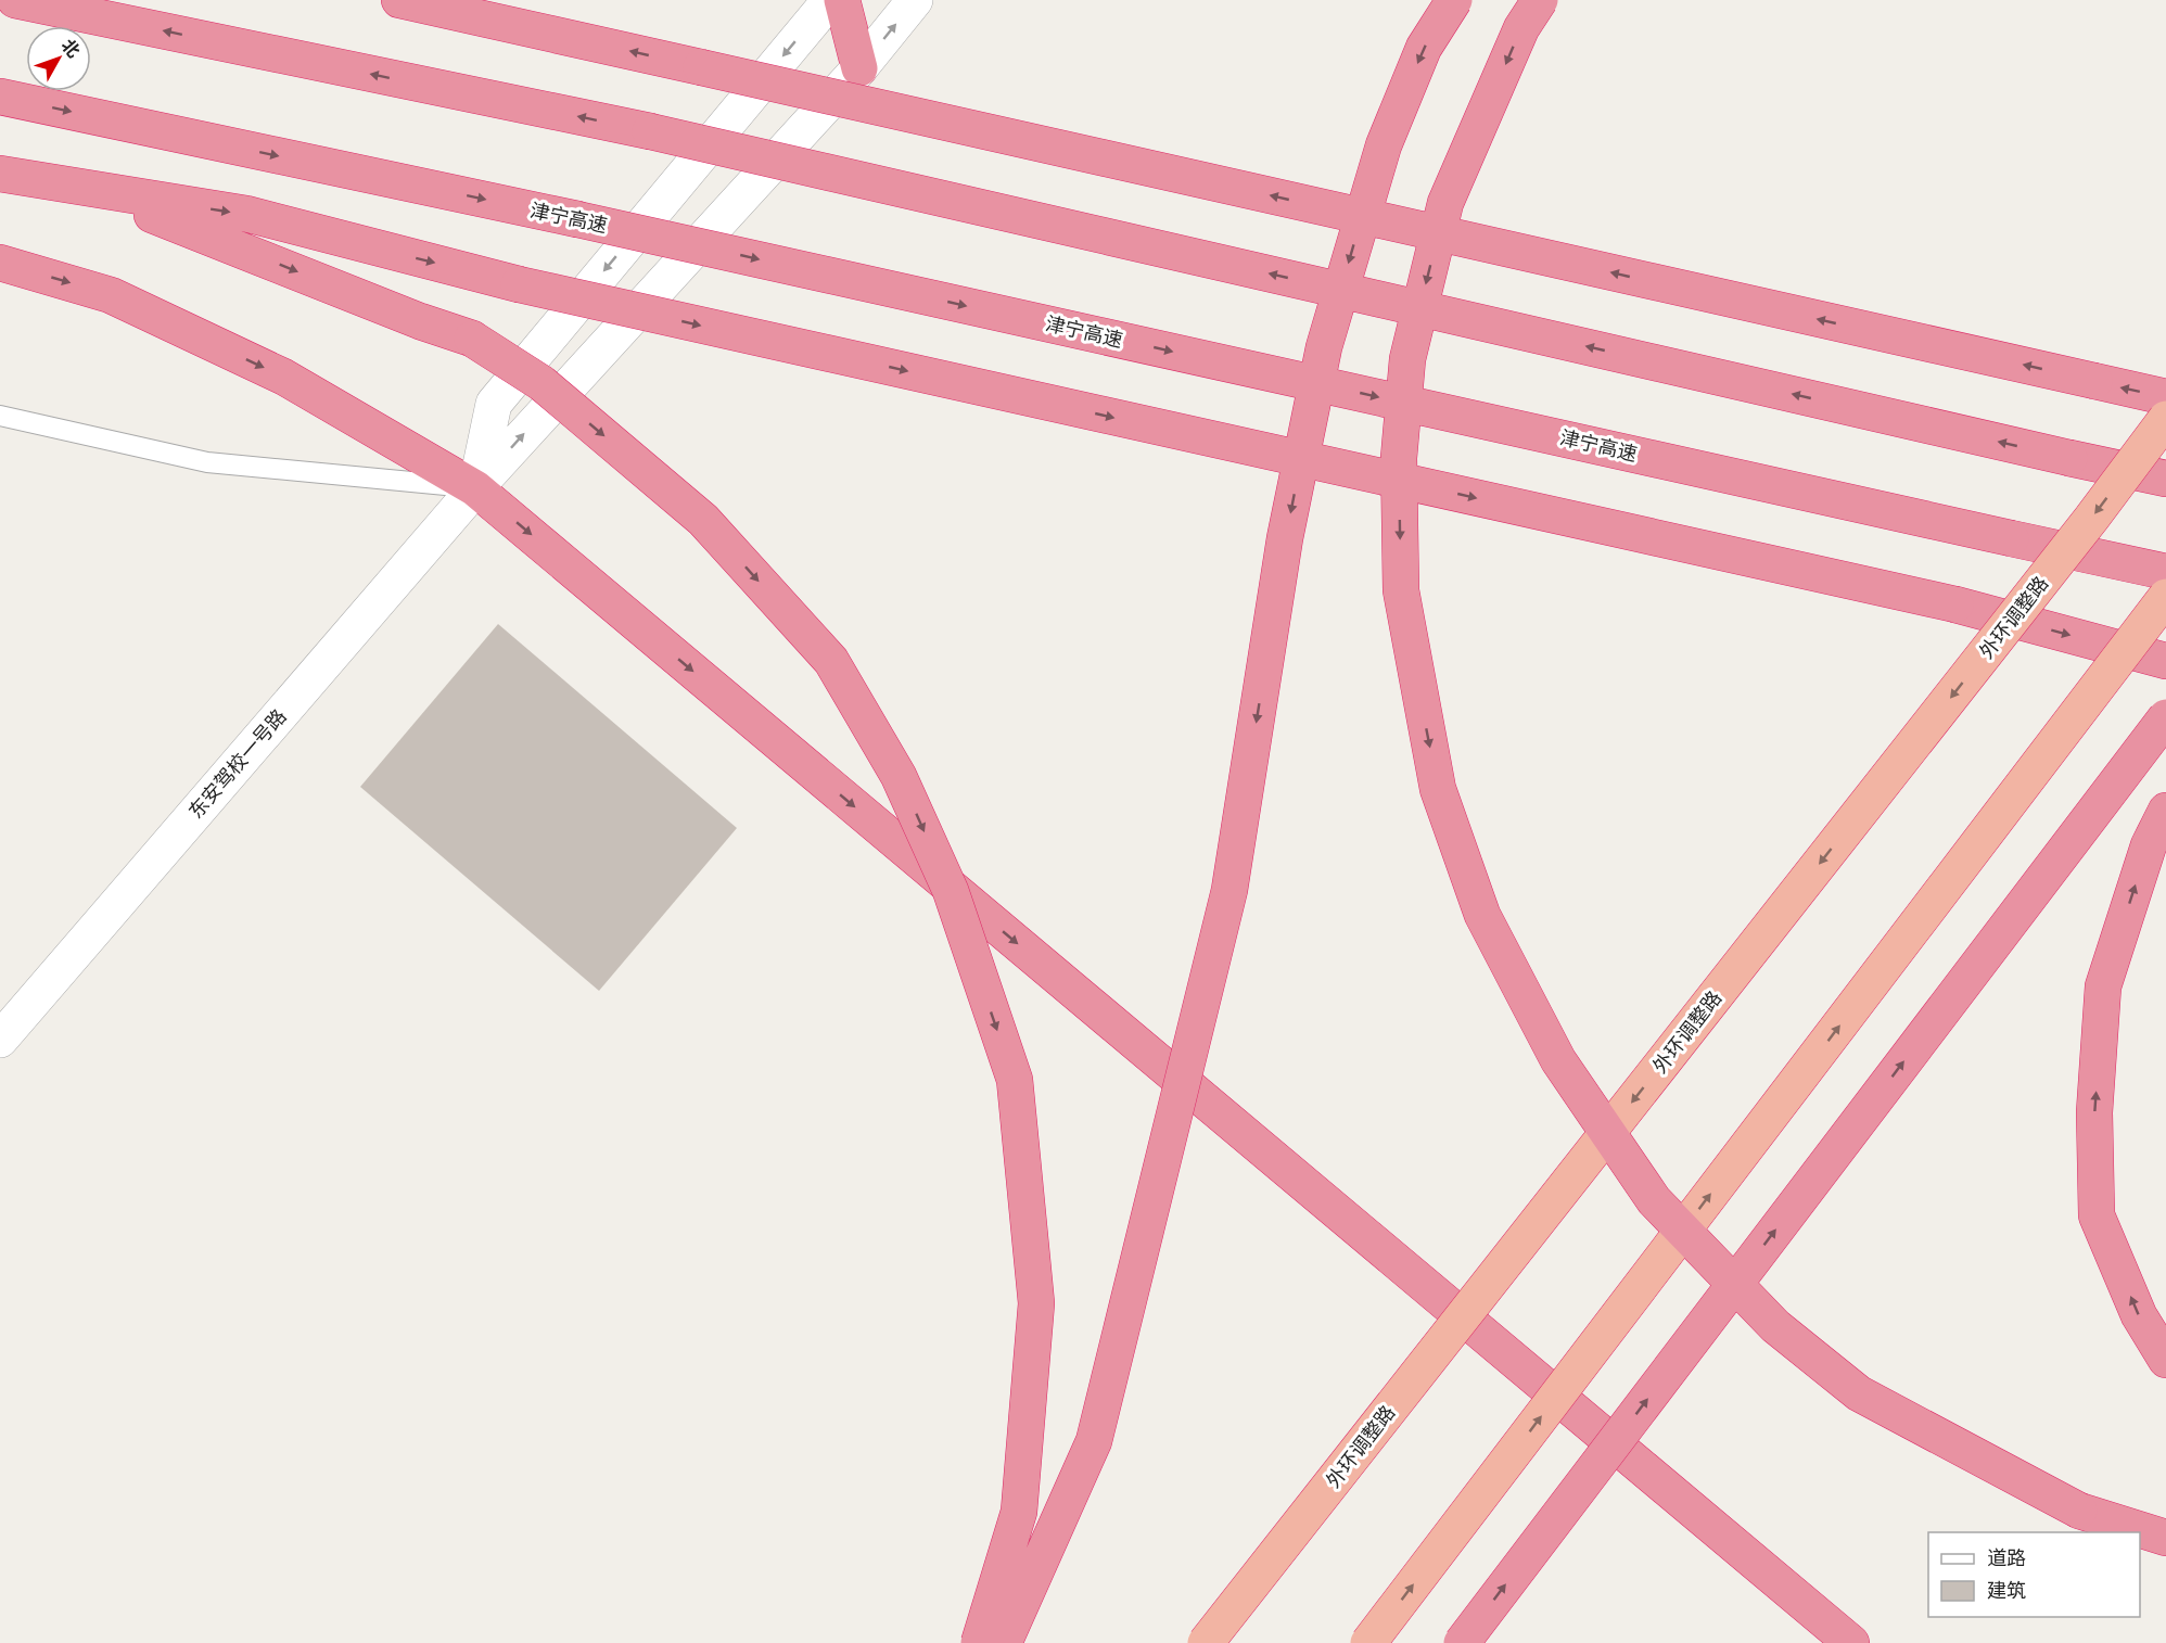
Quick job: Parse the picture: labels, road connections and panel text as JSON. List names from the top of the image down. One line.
{"streets":{"highway":["津宁高速","外环调整路"],"street":["东安驾校一号路"]},"legend":["道路","建筑"],"north":"top right"}
